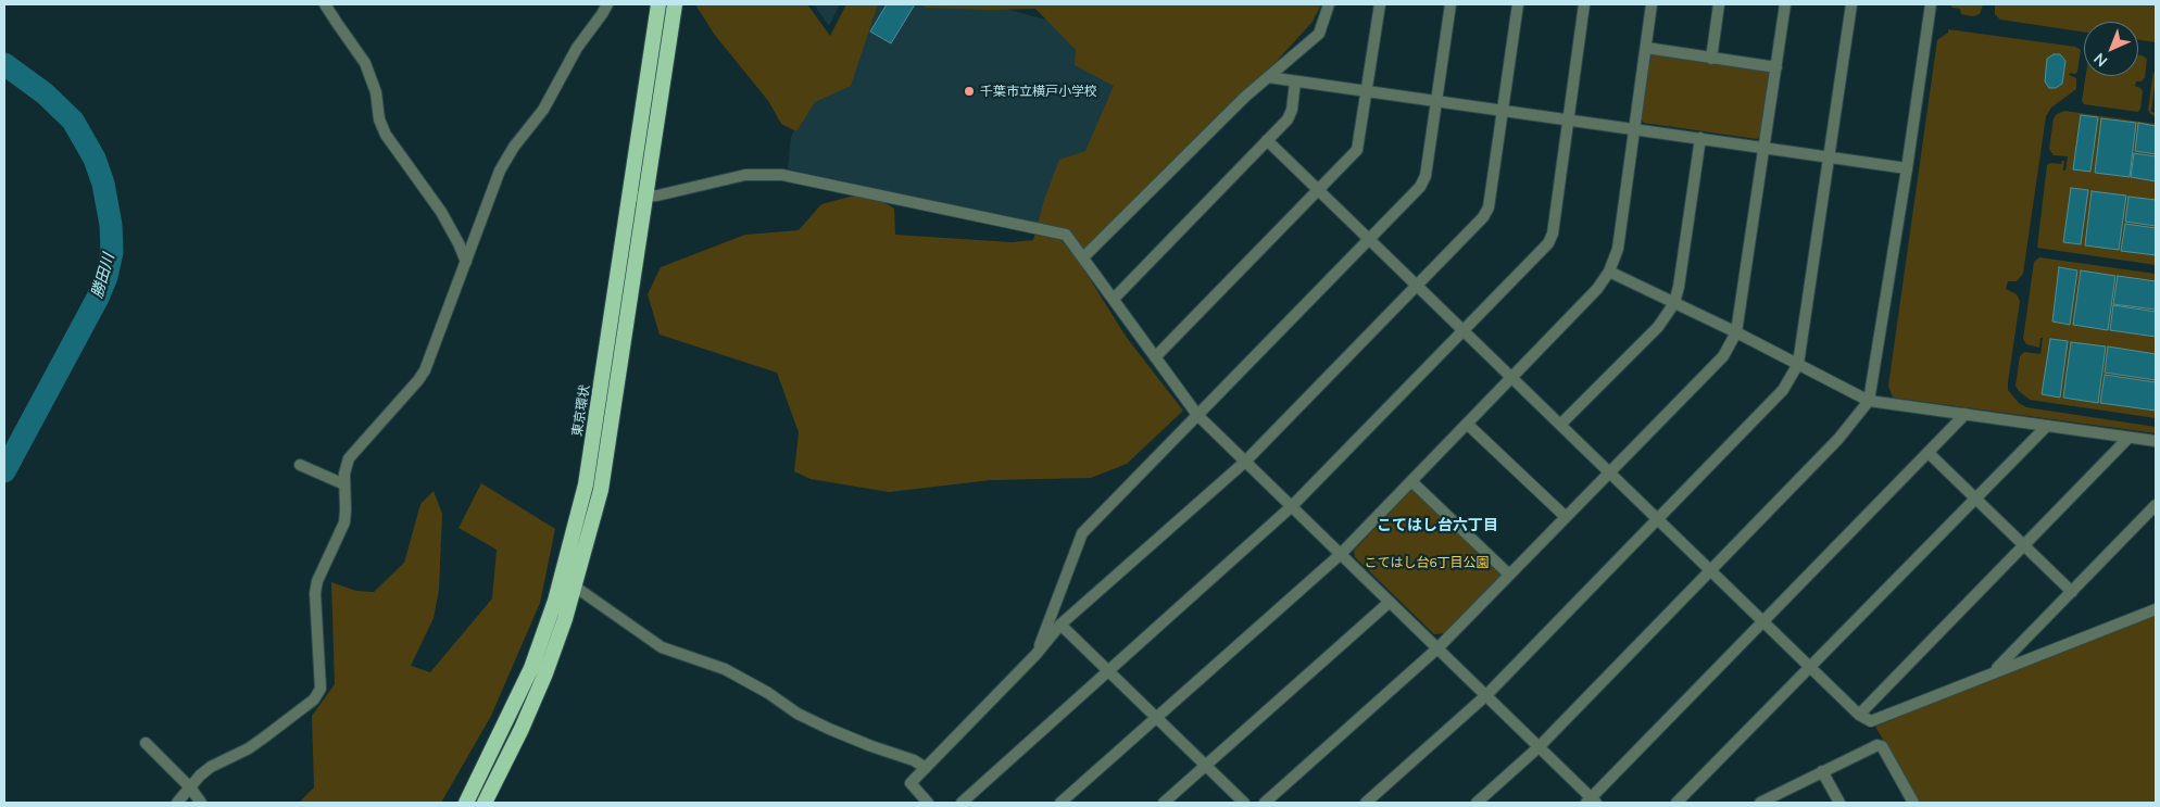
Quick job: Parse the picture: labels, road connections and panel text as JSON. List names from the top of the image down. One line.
{"streets":{"highway":["東京環状"]},"districts":["こてはし台六丁目"],"water":["勝田川"],"parks":["こてはし台6丁目公園"],"places":["千葉市立横戸小学校"],"north":"bottom left"}
